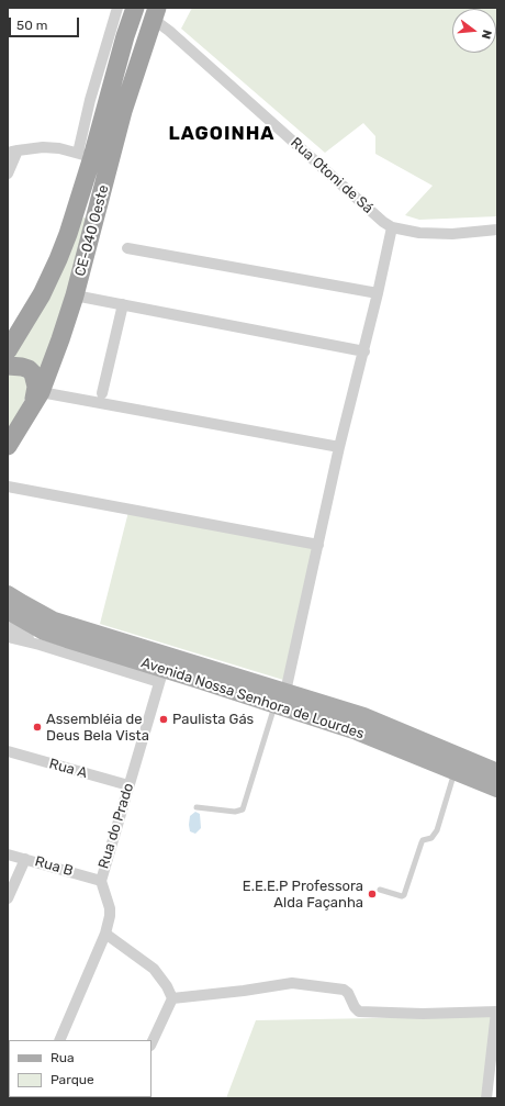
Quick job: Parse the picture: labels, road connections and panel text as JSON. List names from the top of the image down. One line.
{"streets":{"highway":["CE-040 Oeste"],"main road":["Avenida Nossa Senhora de Lourdes"],"street":["Rua Otoni de Sá","Rua A","Rua do Prado","Rua B"]},"crossings":[["Rua Otoni de Sá","CE-040 Oeste"],["Avenida Nossa Senhora de Lourdes","Rua do Prado"],["Rua A","Rua do Prado"],["Rua do Prado","Rua B"]],"districts":["LAGOINHA"],"places":["Paulista Gás","Assembléia de Deus Bela Vista","E.E.E.P Professora Alda Façanha"],"legend":["Rua","Parque"],"scale_bar":"50 m","north":"right"}
